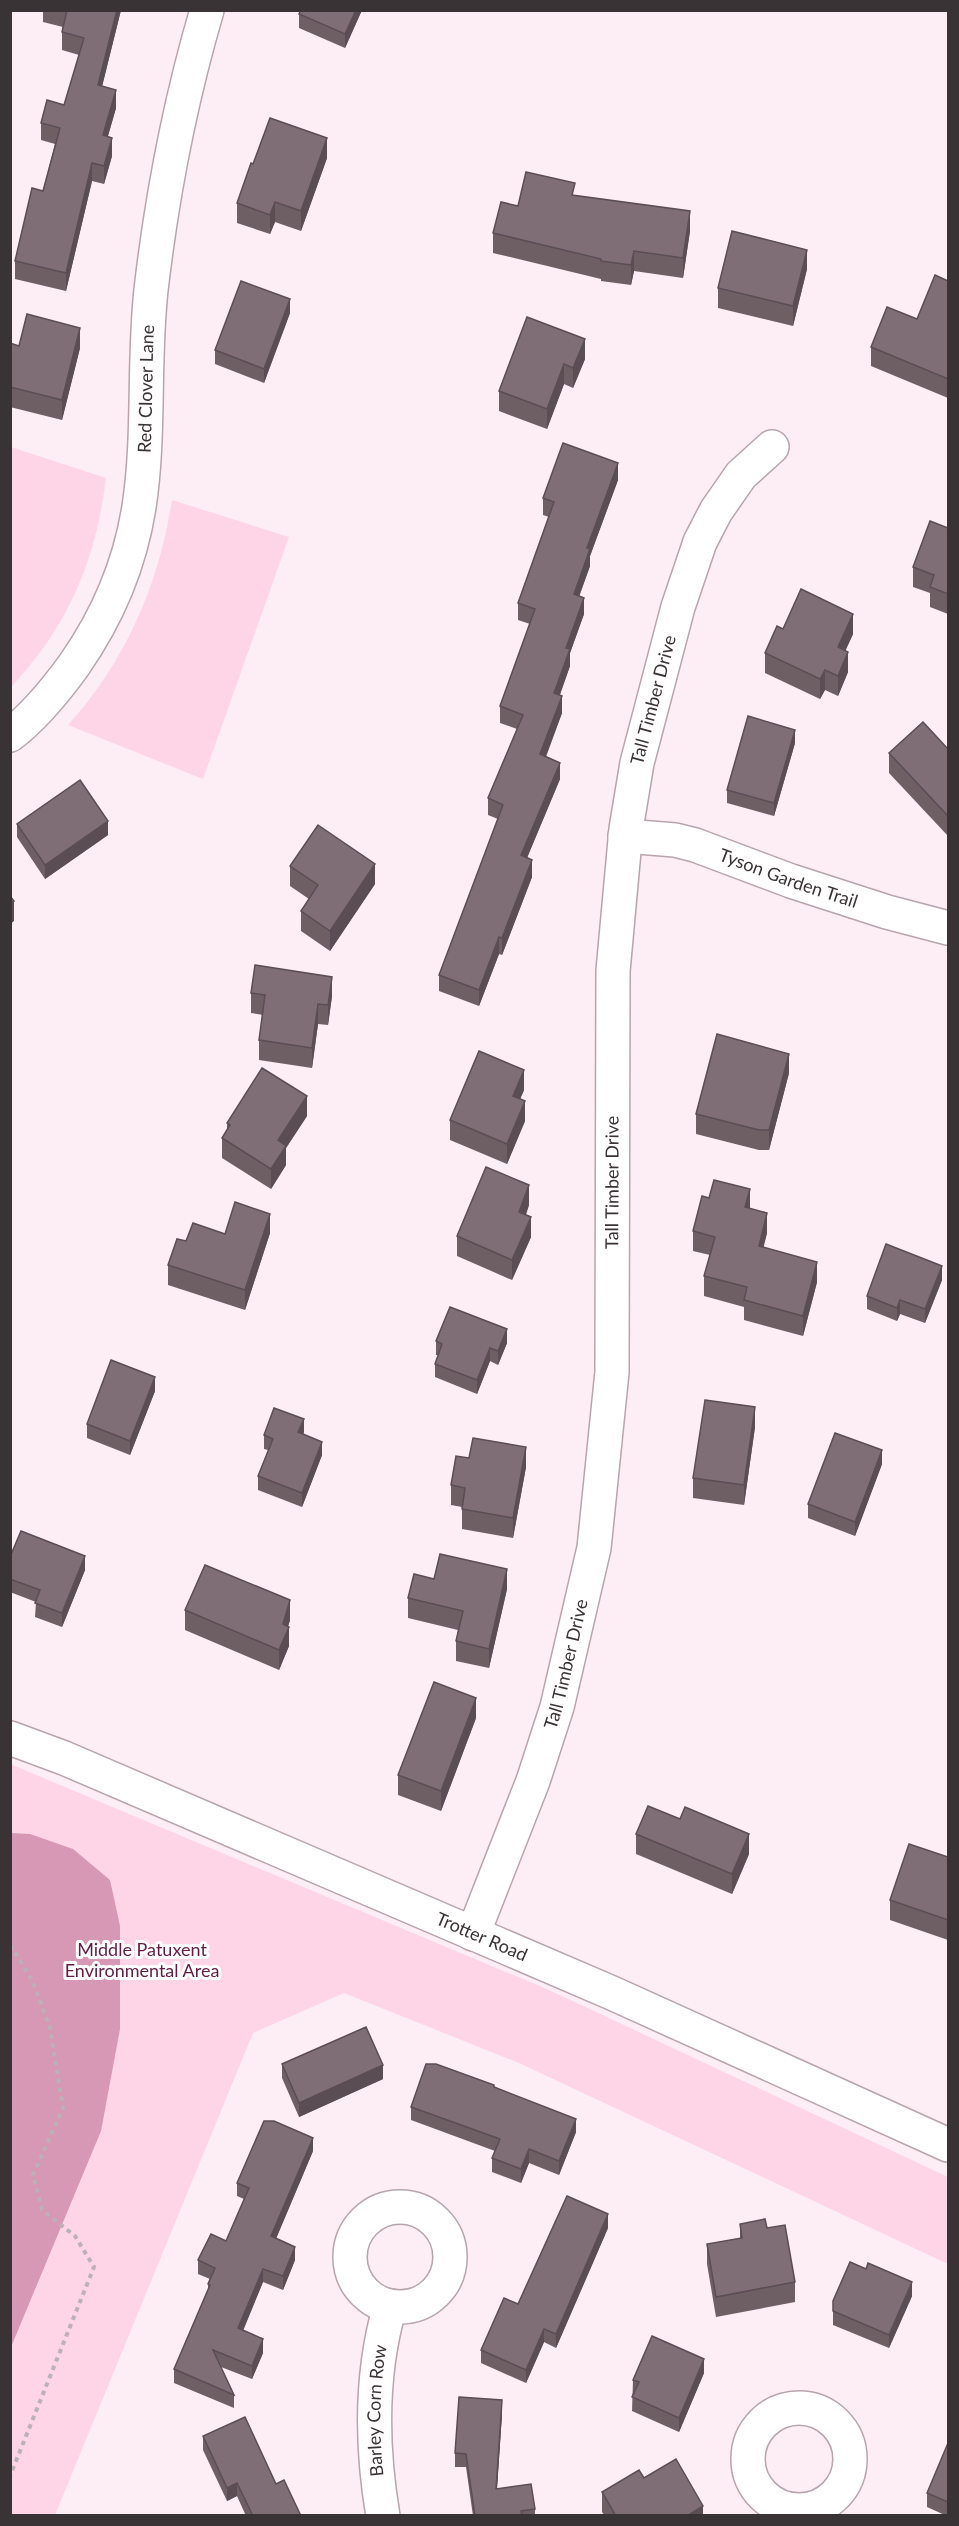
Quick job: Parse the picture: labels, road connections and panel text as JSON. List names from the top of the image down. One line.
{"streets":{"street":["Red Clover Lane","Tall Timber Drive","Tyson Garden Trail","Trotter Road","Barley Corn Row"]},"crossings":[["Tall Timber Drive","Tyson Garden Trail"],["Tall Timber Drive","Trotter Road"]],"parks":["Middle Patuxent Environmental Area"]}
